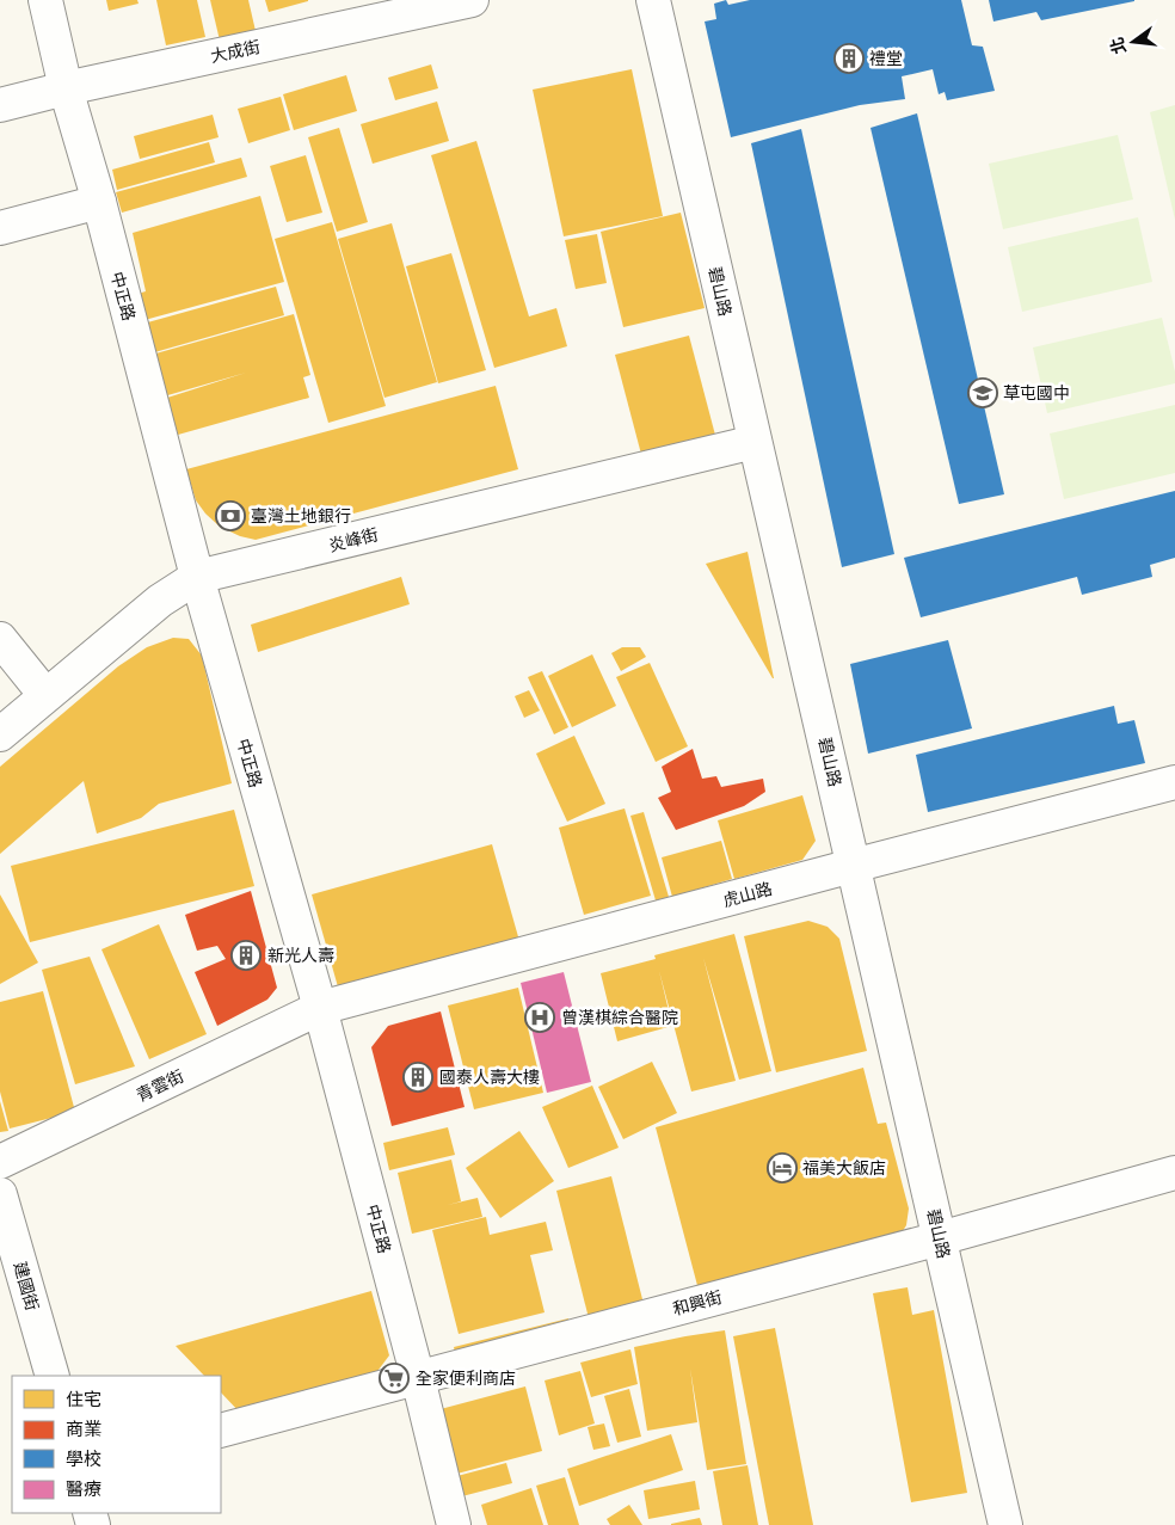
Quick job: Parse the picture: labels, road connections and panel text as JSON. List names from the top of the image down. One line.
{"streets":{"street":["大成街","碧山路","中正路","炎峰街","虎山路","青雲街","建國街","和興街"]},"crossings":[["大成街","中正路"],["碧山路","炎峰街"],["碧山路","虎山路"],["碧山路","和興街"],["中正路","炎峰街"],["中正路","虎山路"],["中正路","青雲街"],["中正路","和興街"],["虎山路","青雲街"]],"places":{"building":["禮堂","新光人壽","國泰人壽大樓"],"school or university":["草屯國中"],"bank":["臺灣土地銀行"],"hospital":["曾漢棋綜合醫院"],"hotel":["福美大飯店"],"supermarket":["全家便利商店"]},"legend":["住宅","商業","學校","醫療"],"north":"left"}
